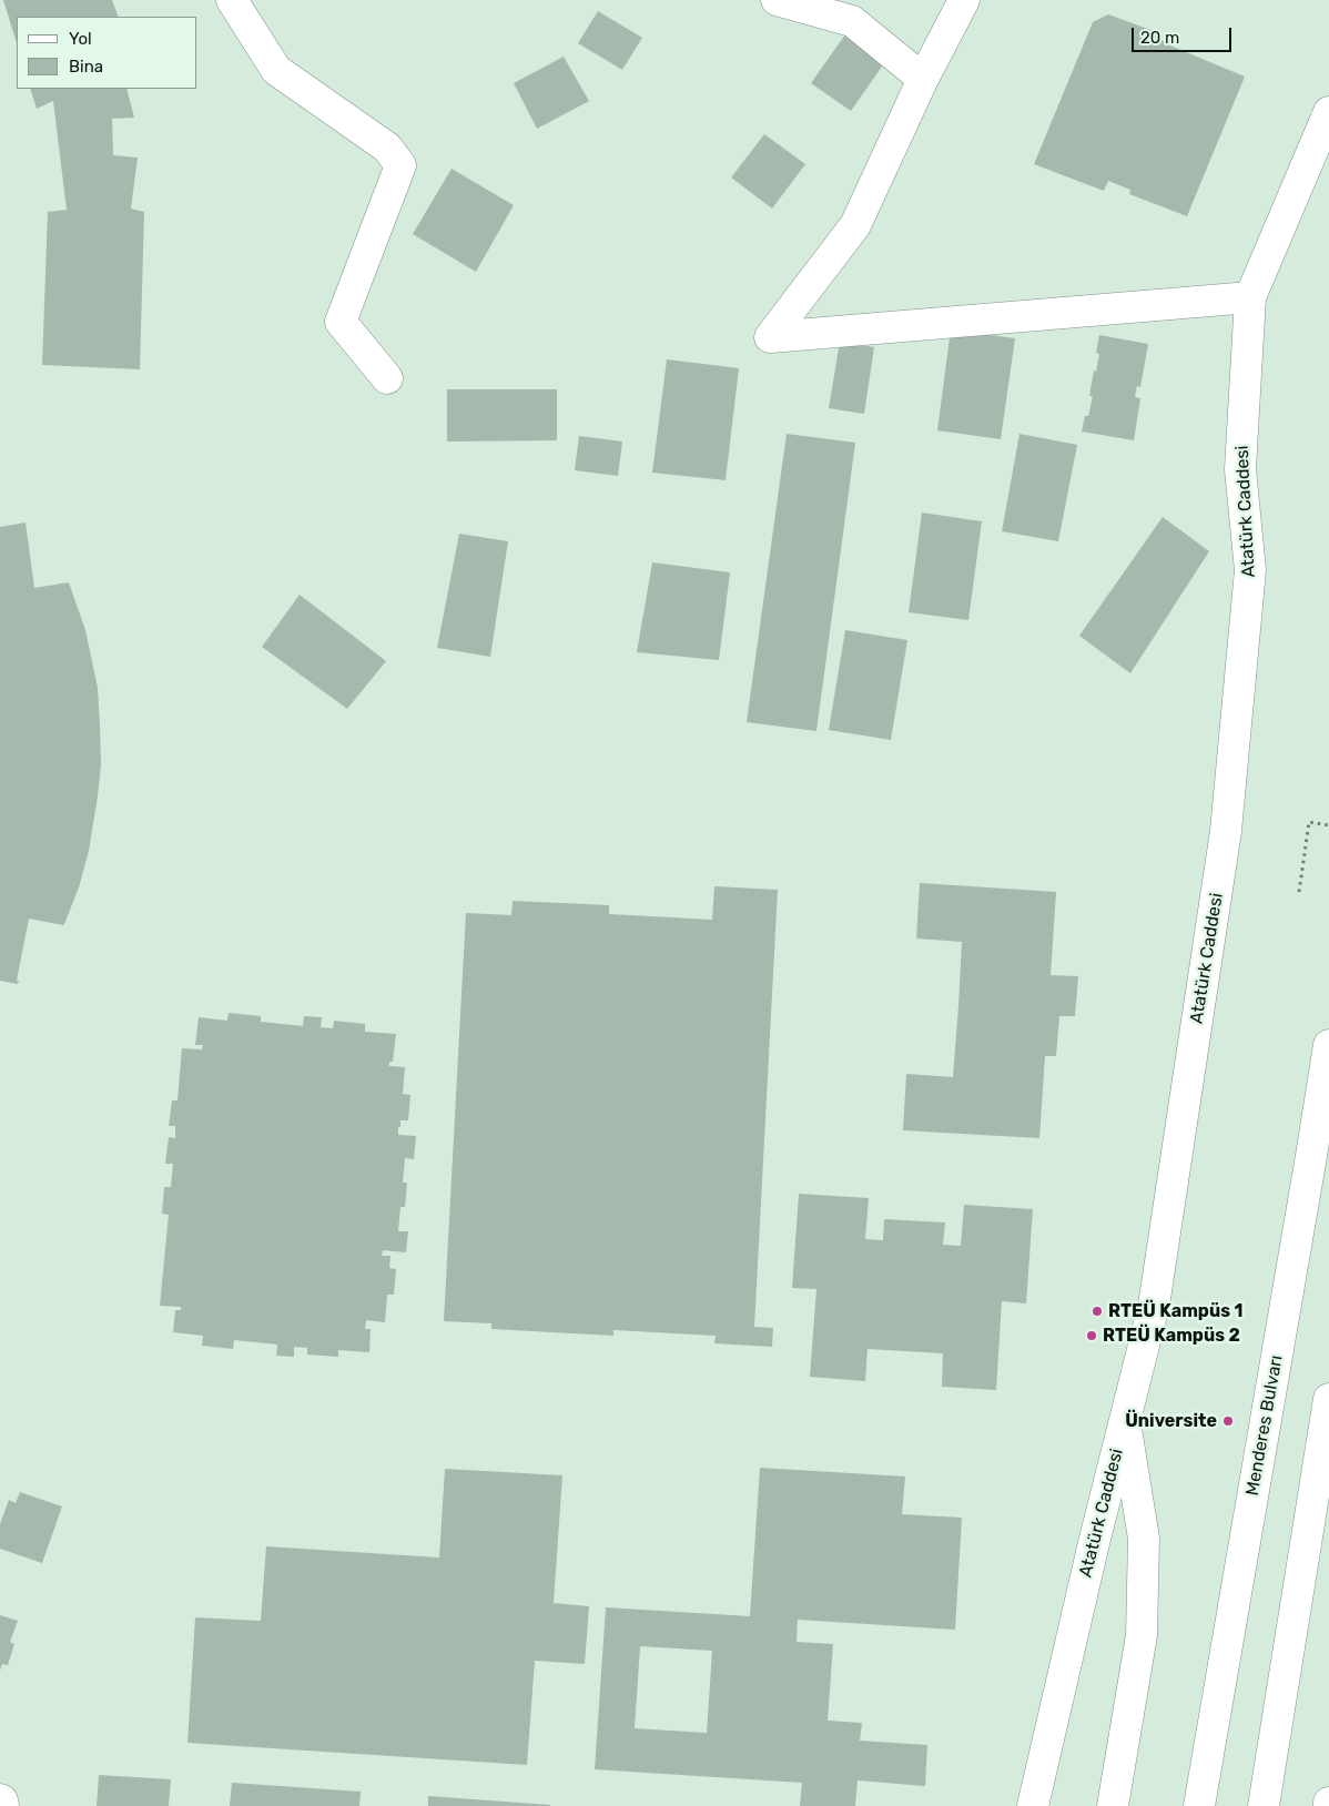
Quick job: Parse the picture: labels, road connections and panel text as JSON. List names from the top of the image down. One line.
{"streets":{"main road":["Atatürk Caddesi","Menderes Bulvarı"]},"places":["RTEÜ Kampüs 1","RTEÜ Kampüs 2","Üniversite"],"legend":["Yol","Bina"],"scale_bar":"20 m"}
